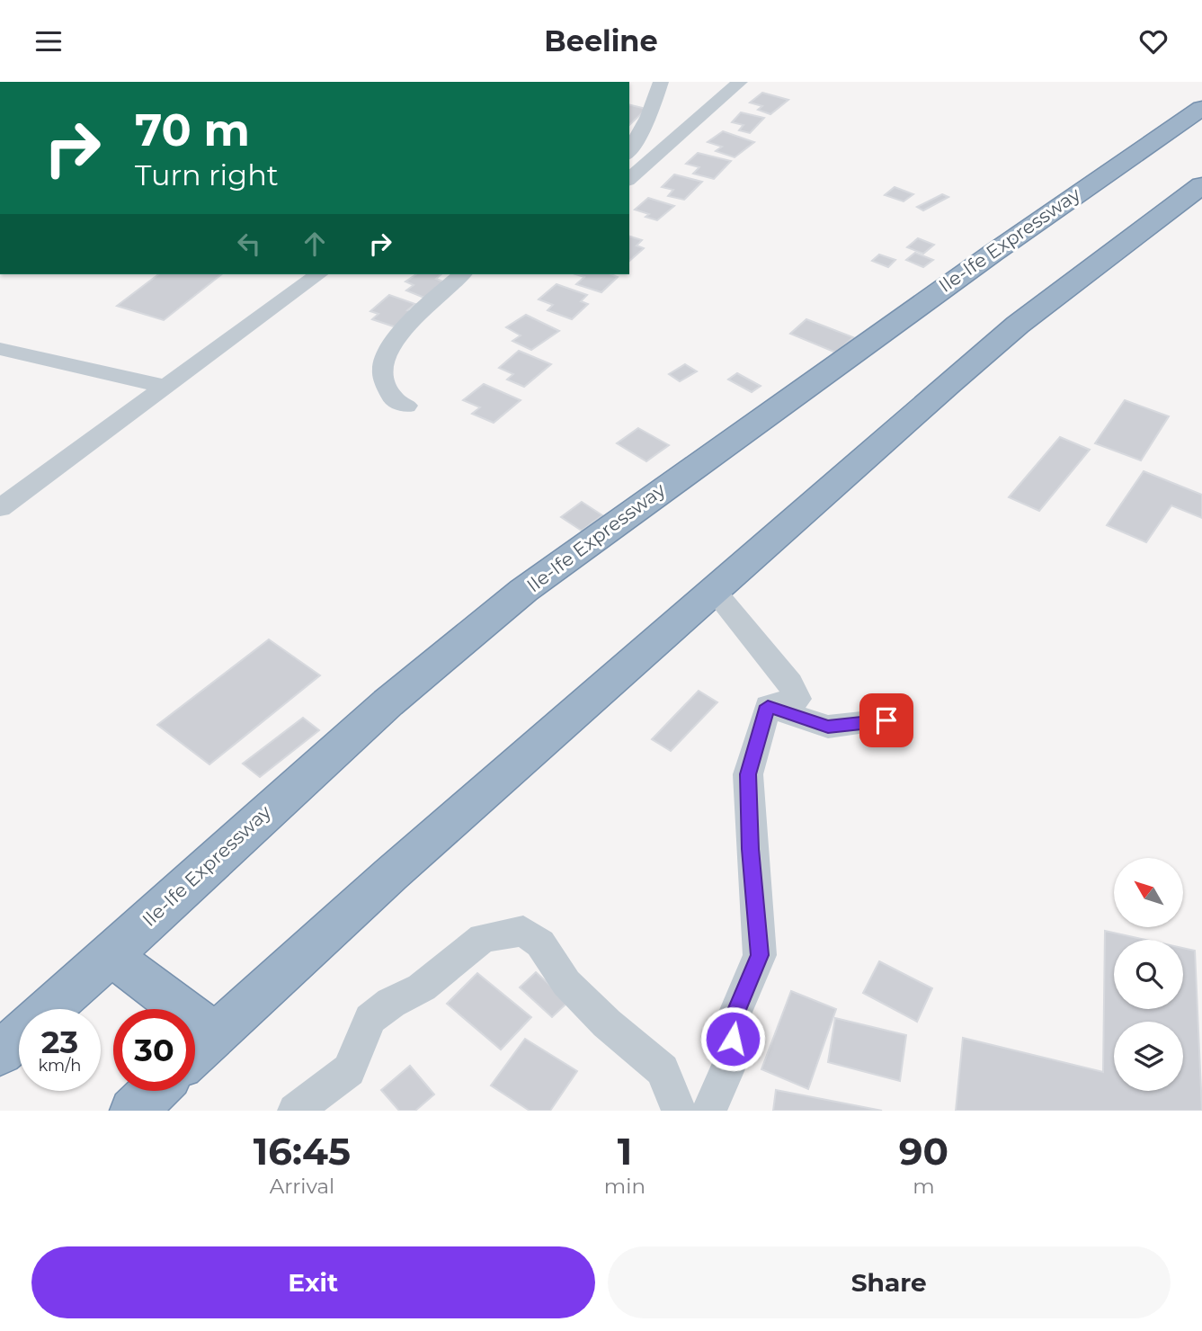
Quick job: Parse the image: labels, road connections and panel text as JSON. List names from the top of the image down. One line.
{"streets":{"highway":["Ile-Ife Expressway"]},"north":"top left","page":{"header":"Beeline","turn":["70 m","Turn right"],"speed":"23 km/h","limit":"30","eta":["16:45","Arrival","1","min","90","m"],"buttons":["Exit","Share"]}}
